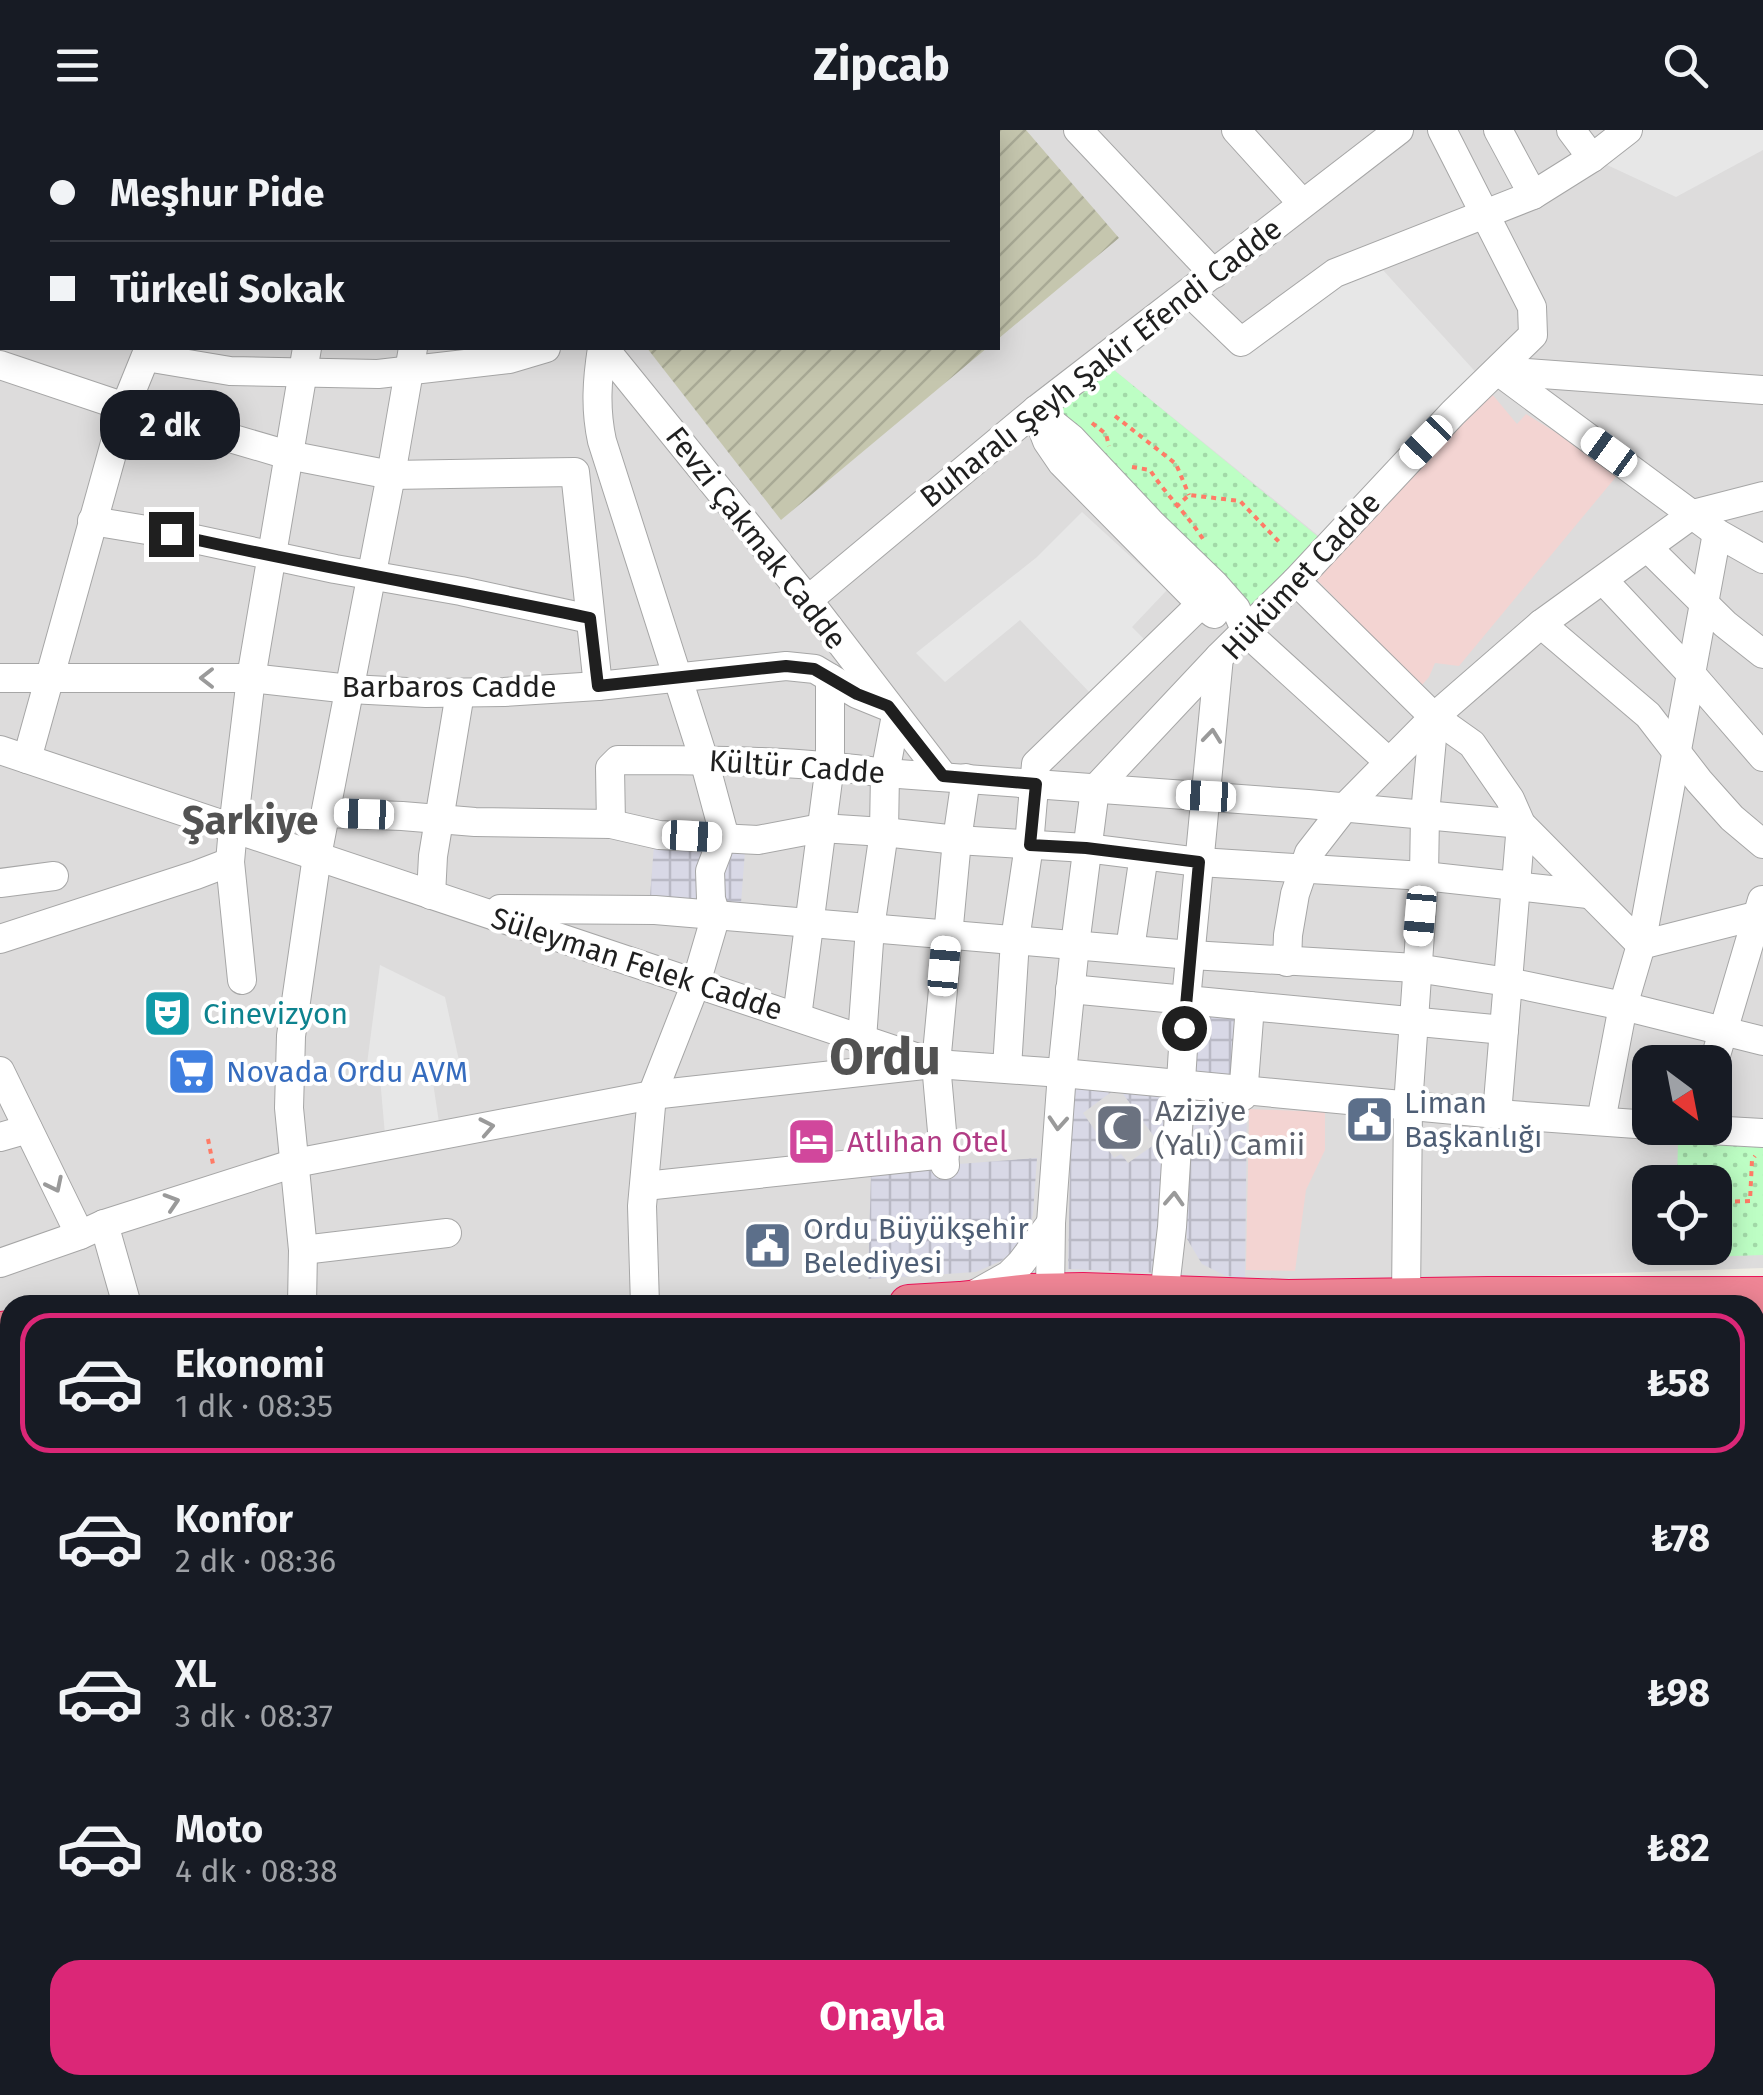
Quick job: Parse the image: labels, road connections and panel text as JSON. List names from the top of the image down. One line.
{"streets":{"street":["Buharalı Şeyh Şakir Efendi Cadde","Fevzi Çakmak Cadde","Hükümet Cadde","Barbaros Cadde","Kültür Cadde","Süleyman Felek Cadde"]},"crossings":[["Buharalı Şeyh Şakir Efendi Cadde","Fevzi Çakmak Cadde"],["Fevzi Çakmak Cadde","Barbaros Cadde"],["Fevzi Çakmak Cadde","Kültür Cadde"],["Hükümet Cadde","Kültür Cadde"],["Hükümet Cadde","Süleyman Felek Cadde"]],"districts":["Şarkiye","Ordu"],"places":{"theatre":["Cinevizyon"],"supermarket":["Novada Ordu AVM"],"public building":["Liman Başkanlığı","Ordu Büyükşehir Belediyesi"],"mosque":["Aziziye (Yalı) Camii"],"hotel":["Atlıhan Otel"]},"north":"bottom right","page":{"header":"Zipcab","banner":["Meşhur Pide","Türkeli Sokak"],"bubble":"2 dk","list":[{"name":"Ekonomi","note":"1 dk · 08:35","value":"₺58"},{"name":"Konfor","note":"2 dk · 08:36","value":"₺78"},{"name":"XL","note":"3 dk · 08:37","value":"₺98"},{"name":"Moto","note":"4 dk · 08:38","value":"₺82"}],"buttons":"Onayla"}}
